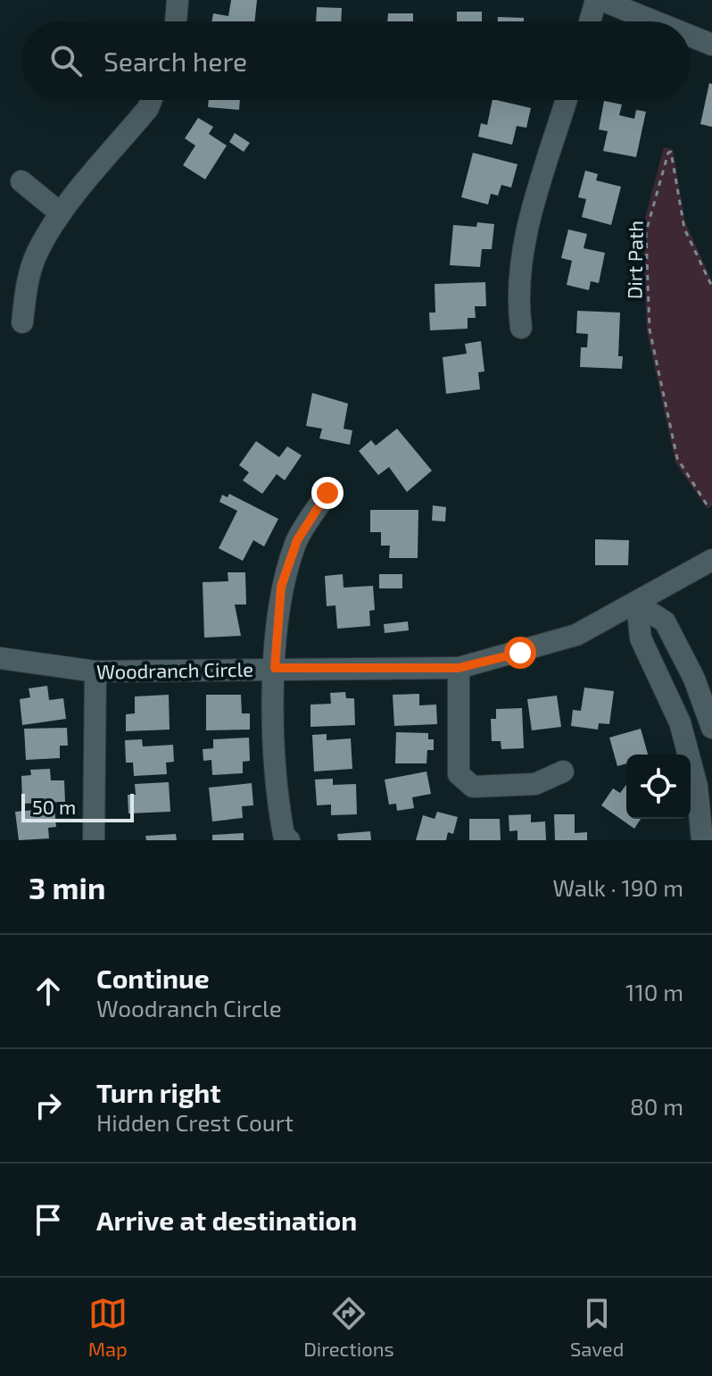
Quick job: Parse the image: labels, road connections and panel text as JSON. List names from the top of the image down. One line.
{"streets":{"street":["Woodranch Circle"],"path":["Dirt Path"]},"scale_bar":"50 m","page":{"search":"Search here","scale":"50 m","heading":["3 min","Walk · 190 m"],"list":[["Continue","Woodranch Circle","110 m"],["Turn right","Hidden Crest Court","80 m"],"Arrive at destination"],"nav":["Map","Directions","Saved"]}}
